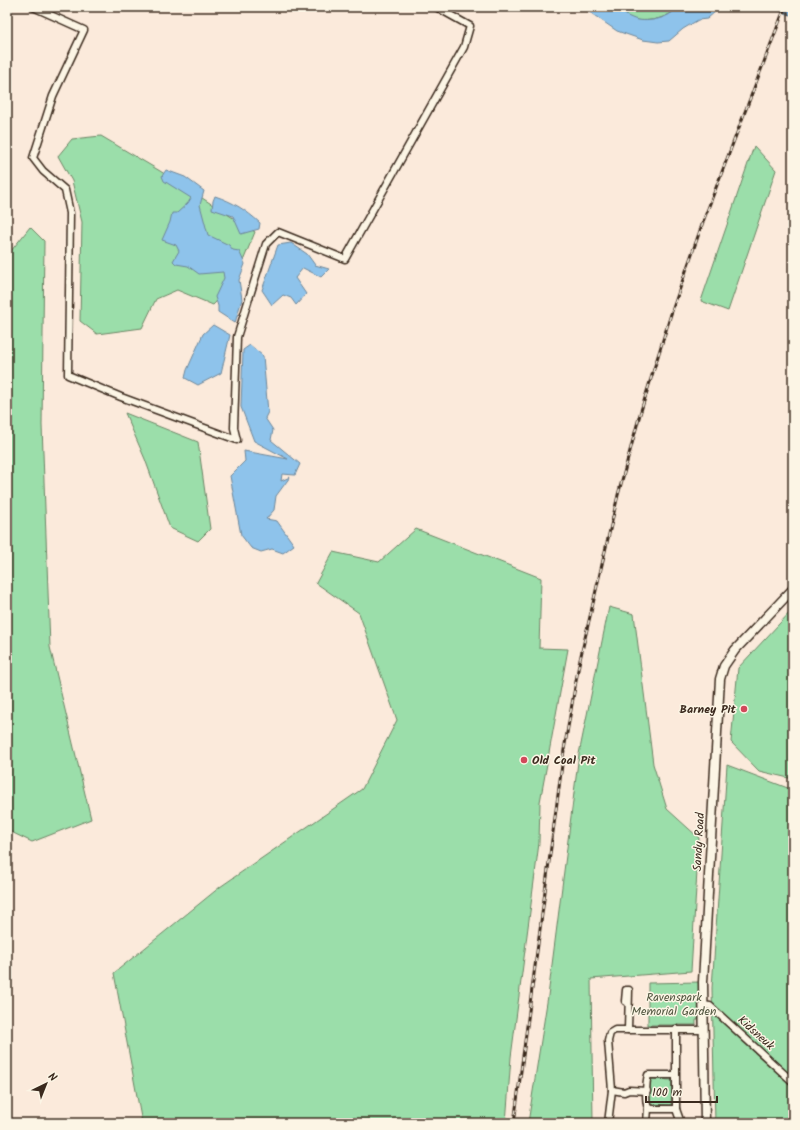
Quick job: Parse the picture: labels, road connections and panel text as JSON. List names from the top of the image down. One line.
{"streets":{"main road":["Sandy Road"],"street":["Kidsneuk"]},"crossings":[["Sandy Road","Kidsneuk"]],"parks":["Ravenspark Memorial Garden"],"places":["Barney Pit","Old Coal Pit"],"scale_bar":"100 m","north":"top right"}
